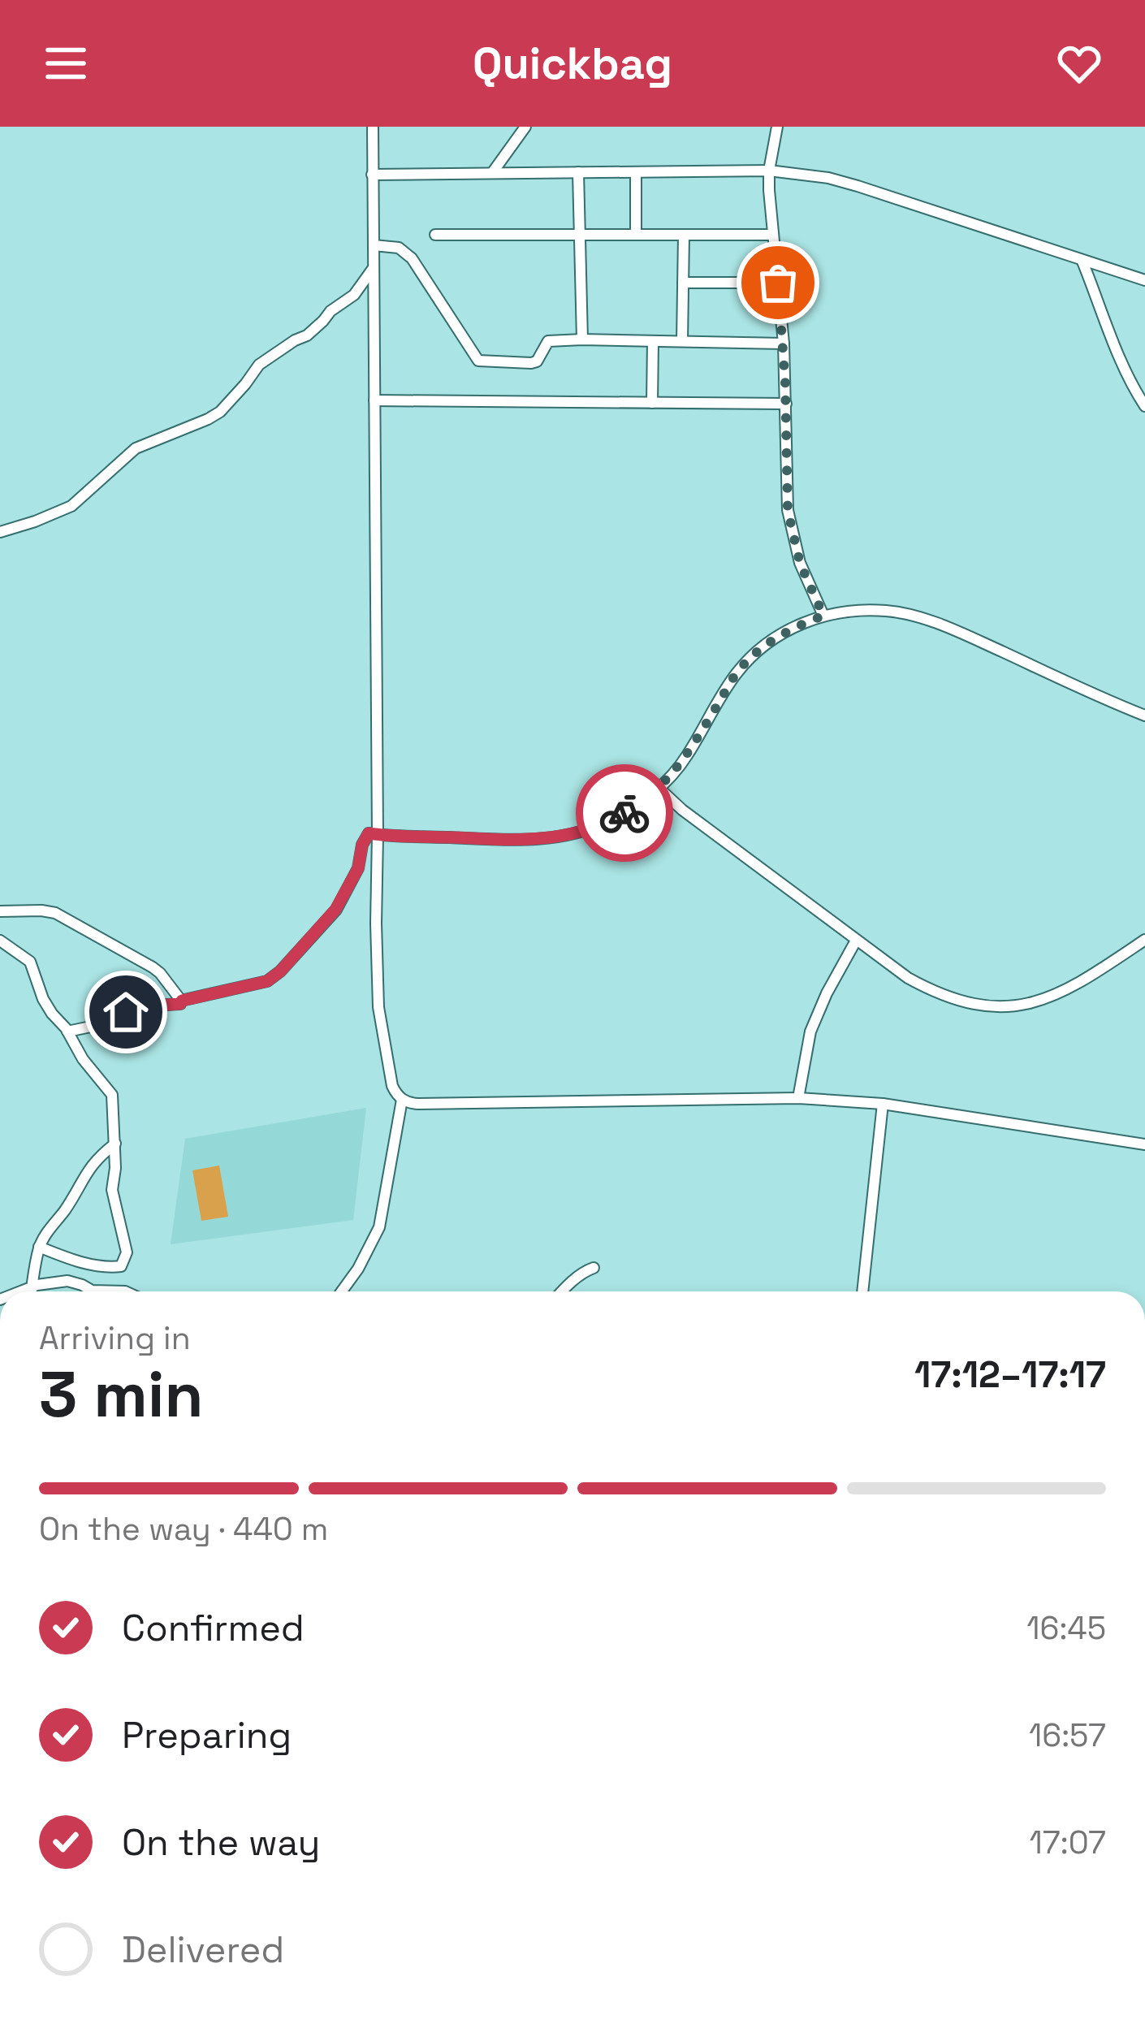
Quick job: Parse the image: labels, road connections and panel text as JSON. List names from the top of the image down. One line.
{"page":{"header":"Quickbag","heading":["3 min","Arriving in","17:12–17:17"],"bar":"On the way · 440 m","list":[["Confirmed","16:45"],["Preparing","16:57"],["On the way","17:07"],"Delivered"]}}
